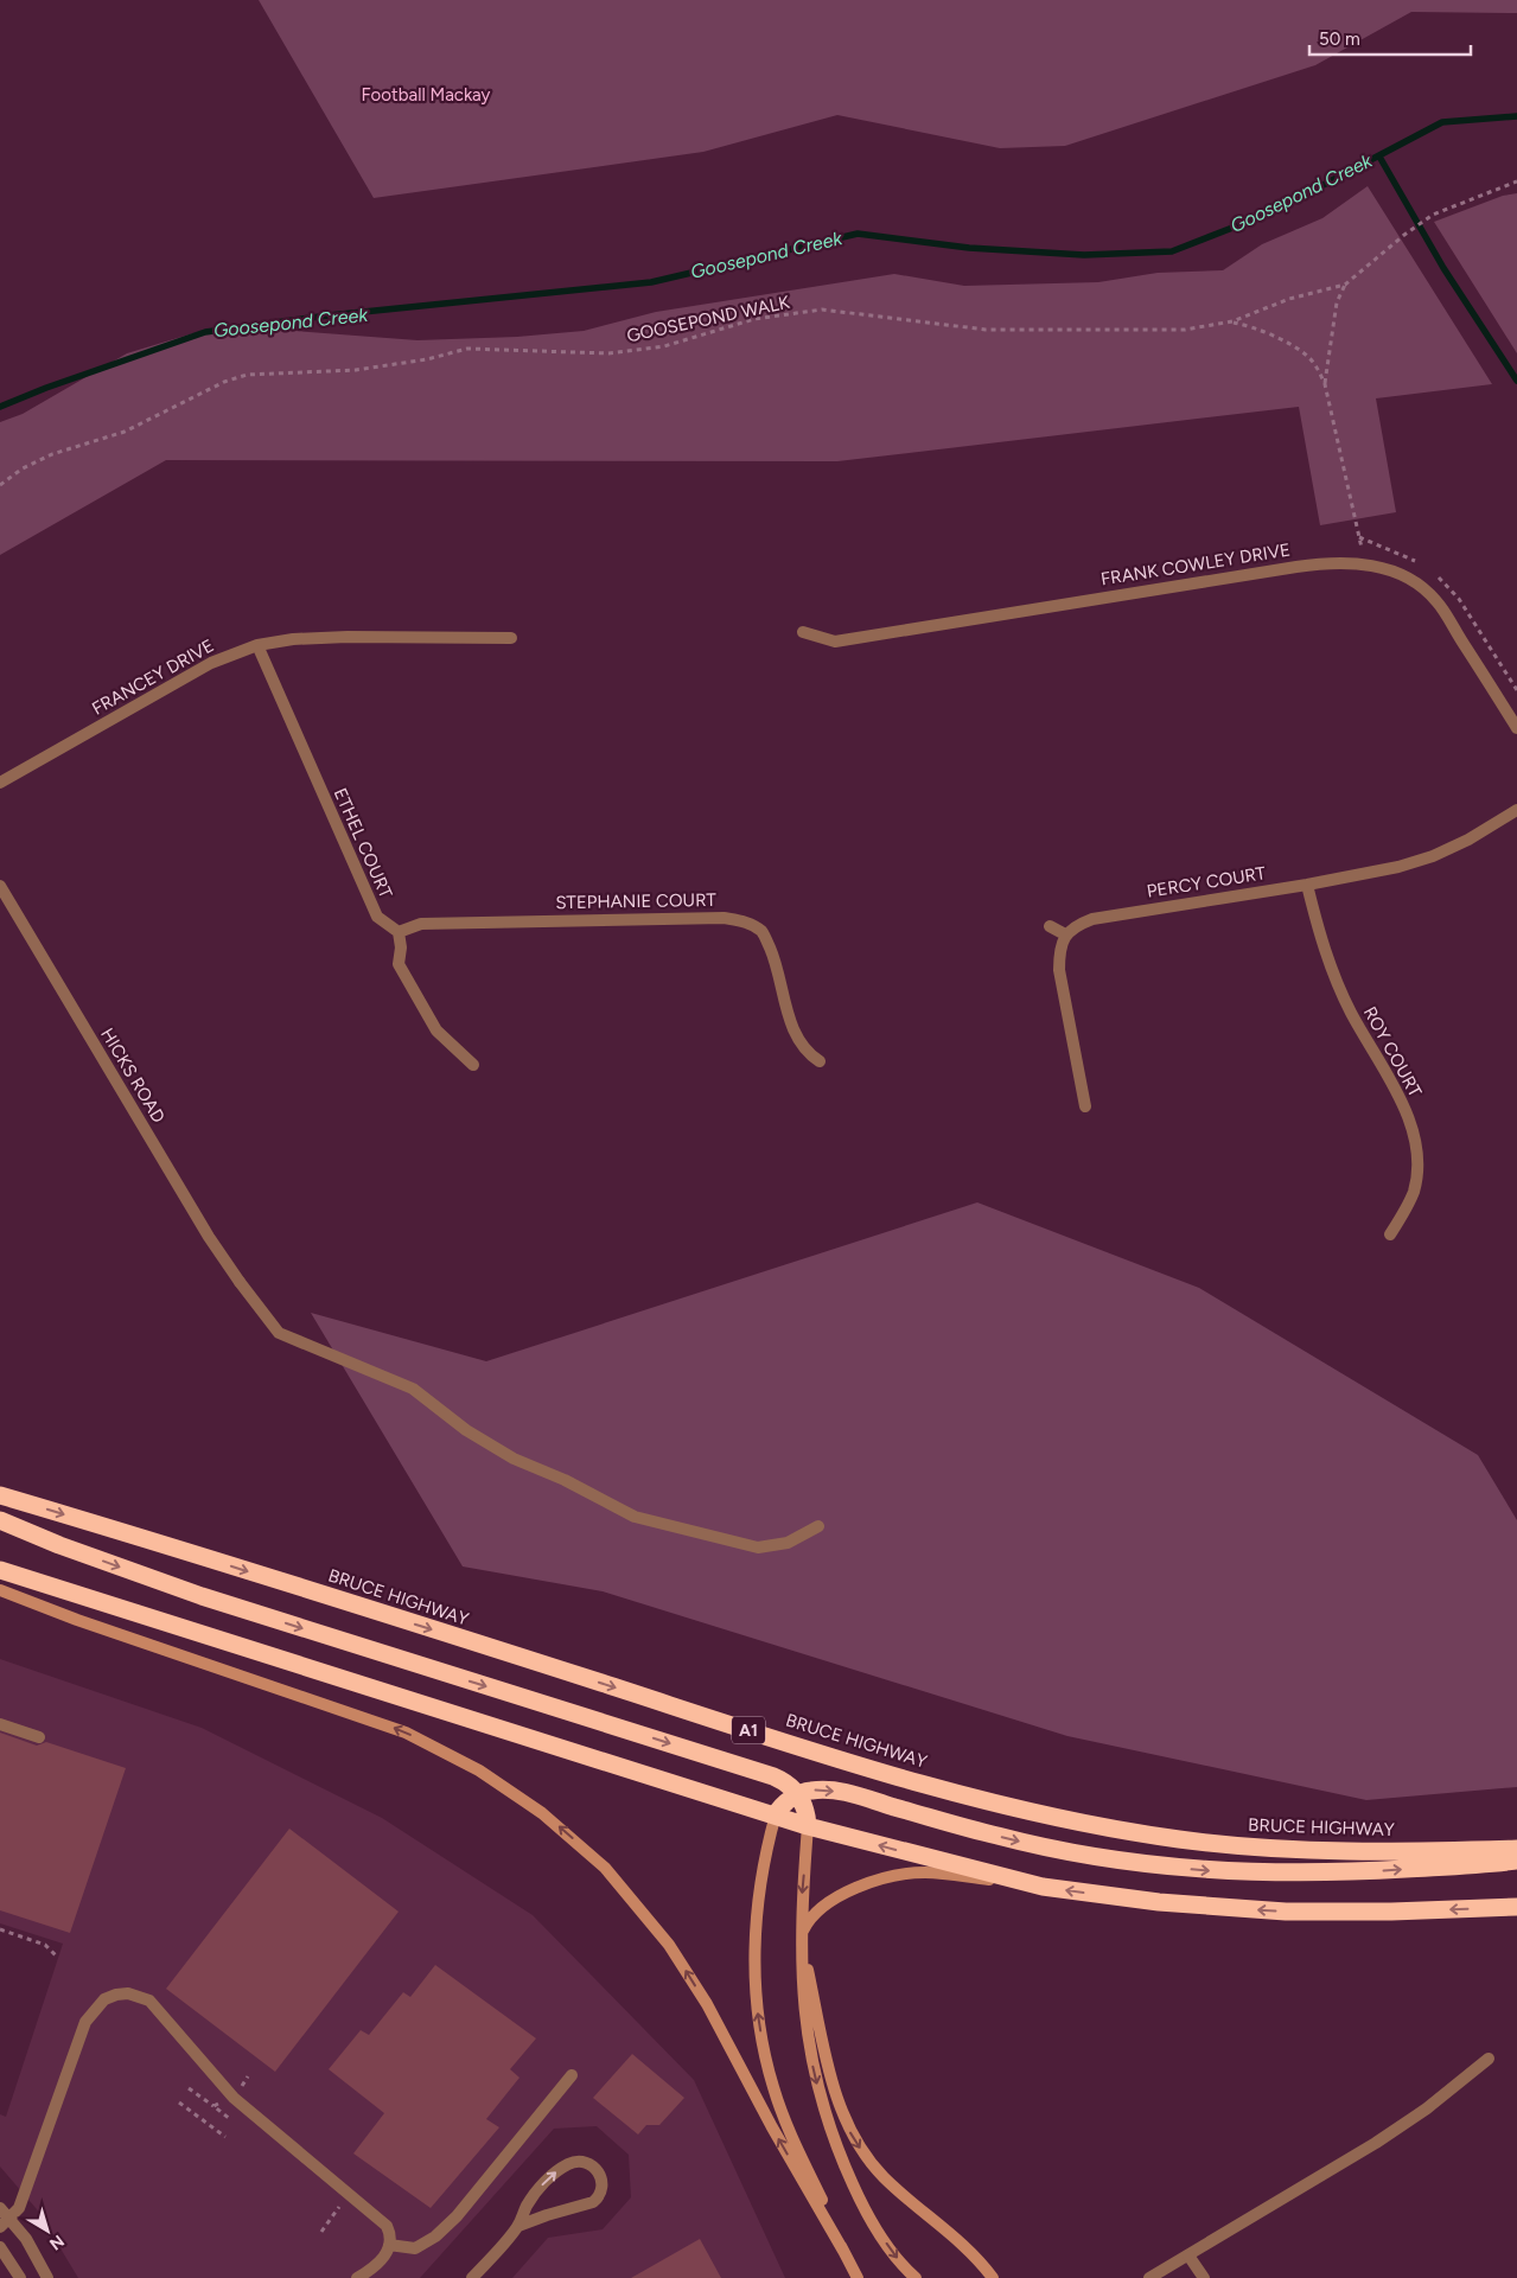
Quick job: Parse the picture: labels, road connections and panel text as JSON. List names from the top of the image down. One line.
{"streets":{"highway":["BRUCE HIGHWAY","A1"],"street":["FRANK COWLEY DRIVE","FRANCEY DRIVE","ETHEL COURT","PERCY COURT","STEPHANIE COURT","ROY COURT","HICKS ROAD"],"path":["GOOSEPOND WALK"]},"crossings":[["FRANCEY DRIVE","ETHEL COURT"],["ETHEL COURT","STEPHANIE COURT"],["PERCY COURT","ROY COURT"]],"water":["Goosepond Creek"],"parks":["Football Mackay"],"scale_bar":"50 m","north":"bottom right"}
